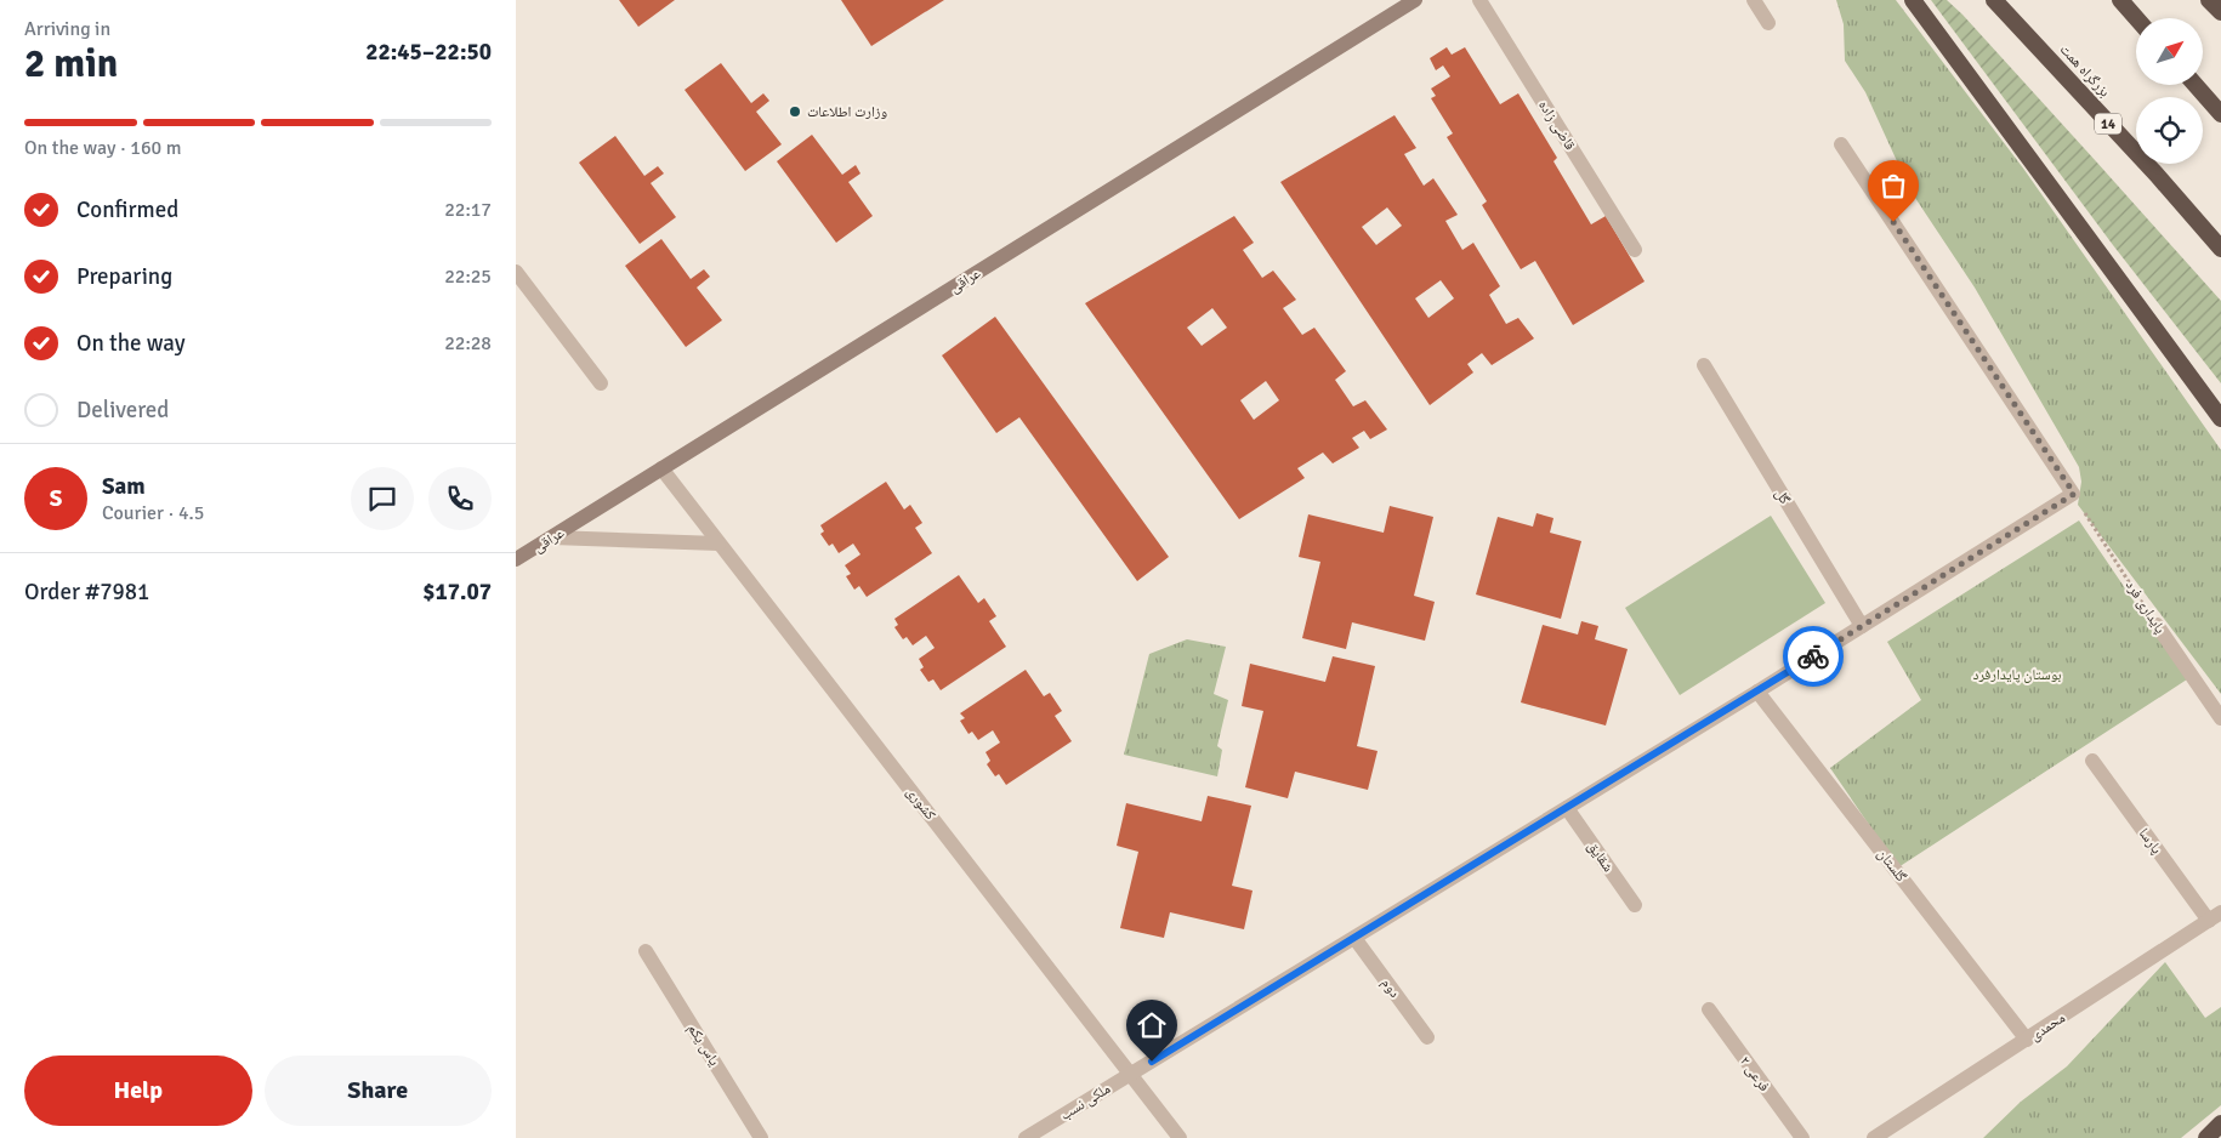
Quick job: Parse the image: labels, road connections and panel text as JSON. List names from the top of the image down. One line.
{"streets":{"highway":["بزرگراه همت","14"],"main road":["عراقی"],"street":["قاضی زاده","گل","پایداری فرد","کشوری","پارسا","شقایق","گلستان","دوم","محمدی","یاس یکم","فرعی ۲","ملکی نسب"]},"crossings":[["عراقی","کشوری"],["گل","ملکی نسب"],["پایداری فرد","ملکی نسب"],["کشوری","ملکی نسب"],["پارسا","محمدی"],["شقایق","ملکی نسب"],["گلستان","محمدی"],["گلستان","ملکی نسب"],["دوم","ملکی نسب"]],"parks":["بوستان پایدارفرد"],"places":["وزارت اطلاعات"],"north":"top right","page":{"heading":["2 min","Arriving in","22:45–22:50"],"panel":["Sam","Courier · 4.5","Order #7981","$17.07"],"bar":"On the way · 160 m","list":[["Confirmed","22:17"],["Preparing","22:25"],["On the way","22:28"],"Delivered"],"round":"S","buttons":["Help","Share"]}}
